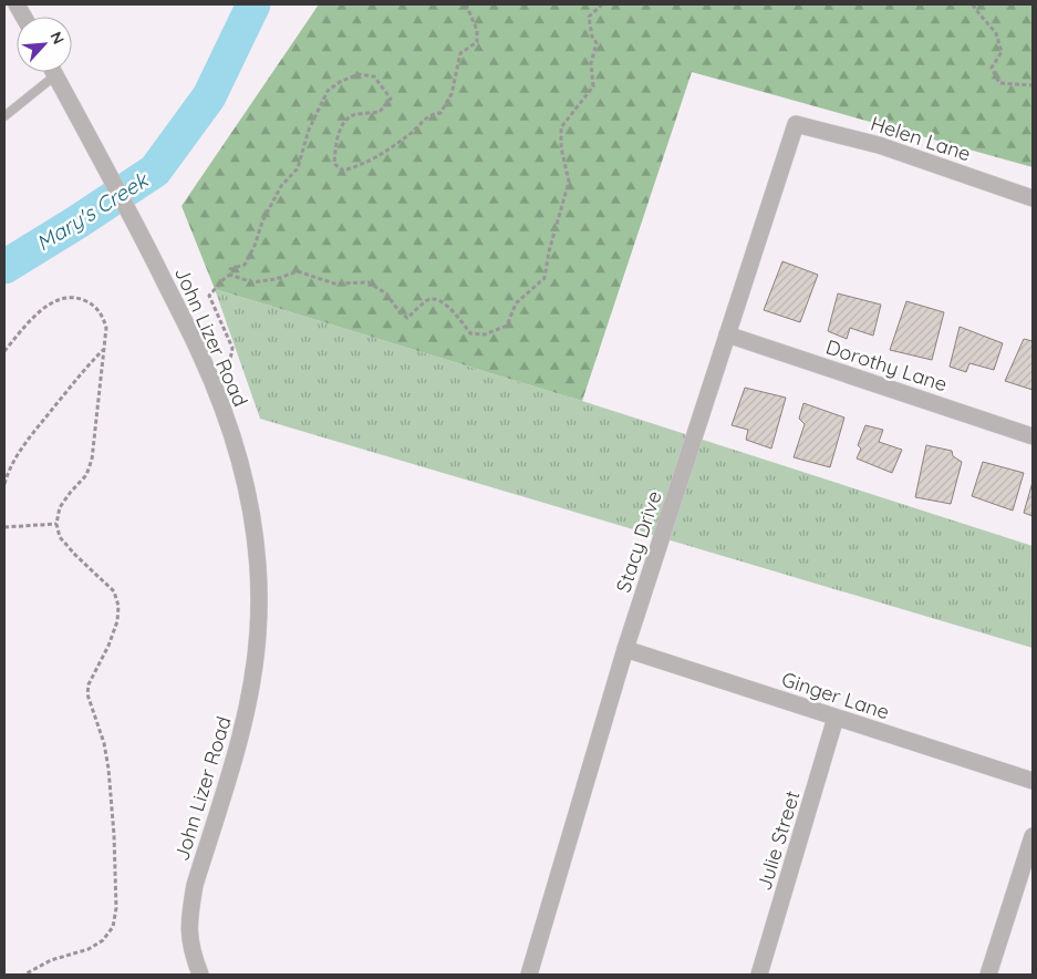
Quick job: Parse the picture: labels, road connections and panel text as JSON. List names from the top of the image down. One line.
{"streets":{"street":["Helen Lane","John Lizer Road","Dorothy Lane","Stacy Drive","Ginger Lane","Julie Street"]},"crossings":[["Helen Lane","Stacy Drive"],["Dorothy Lane","Stacy Drive"],["Stacy Drive","Ginger Lane"],["Ginger Lane","Julie Street"]],"water":["Mary's Creek"],"north":"top right"}
